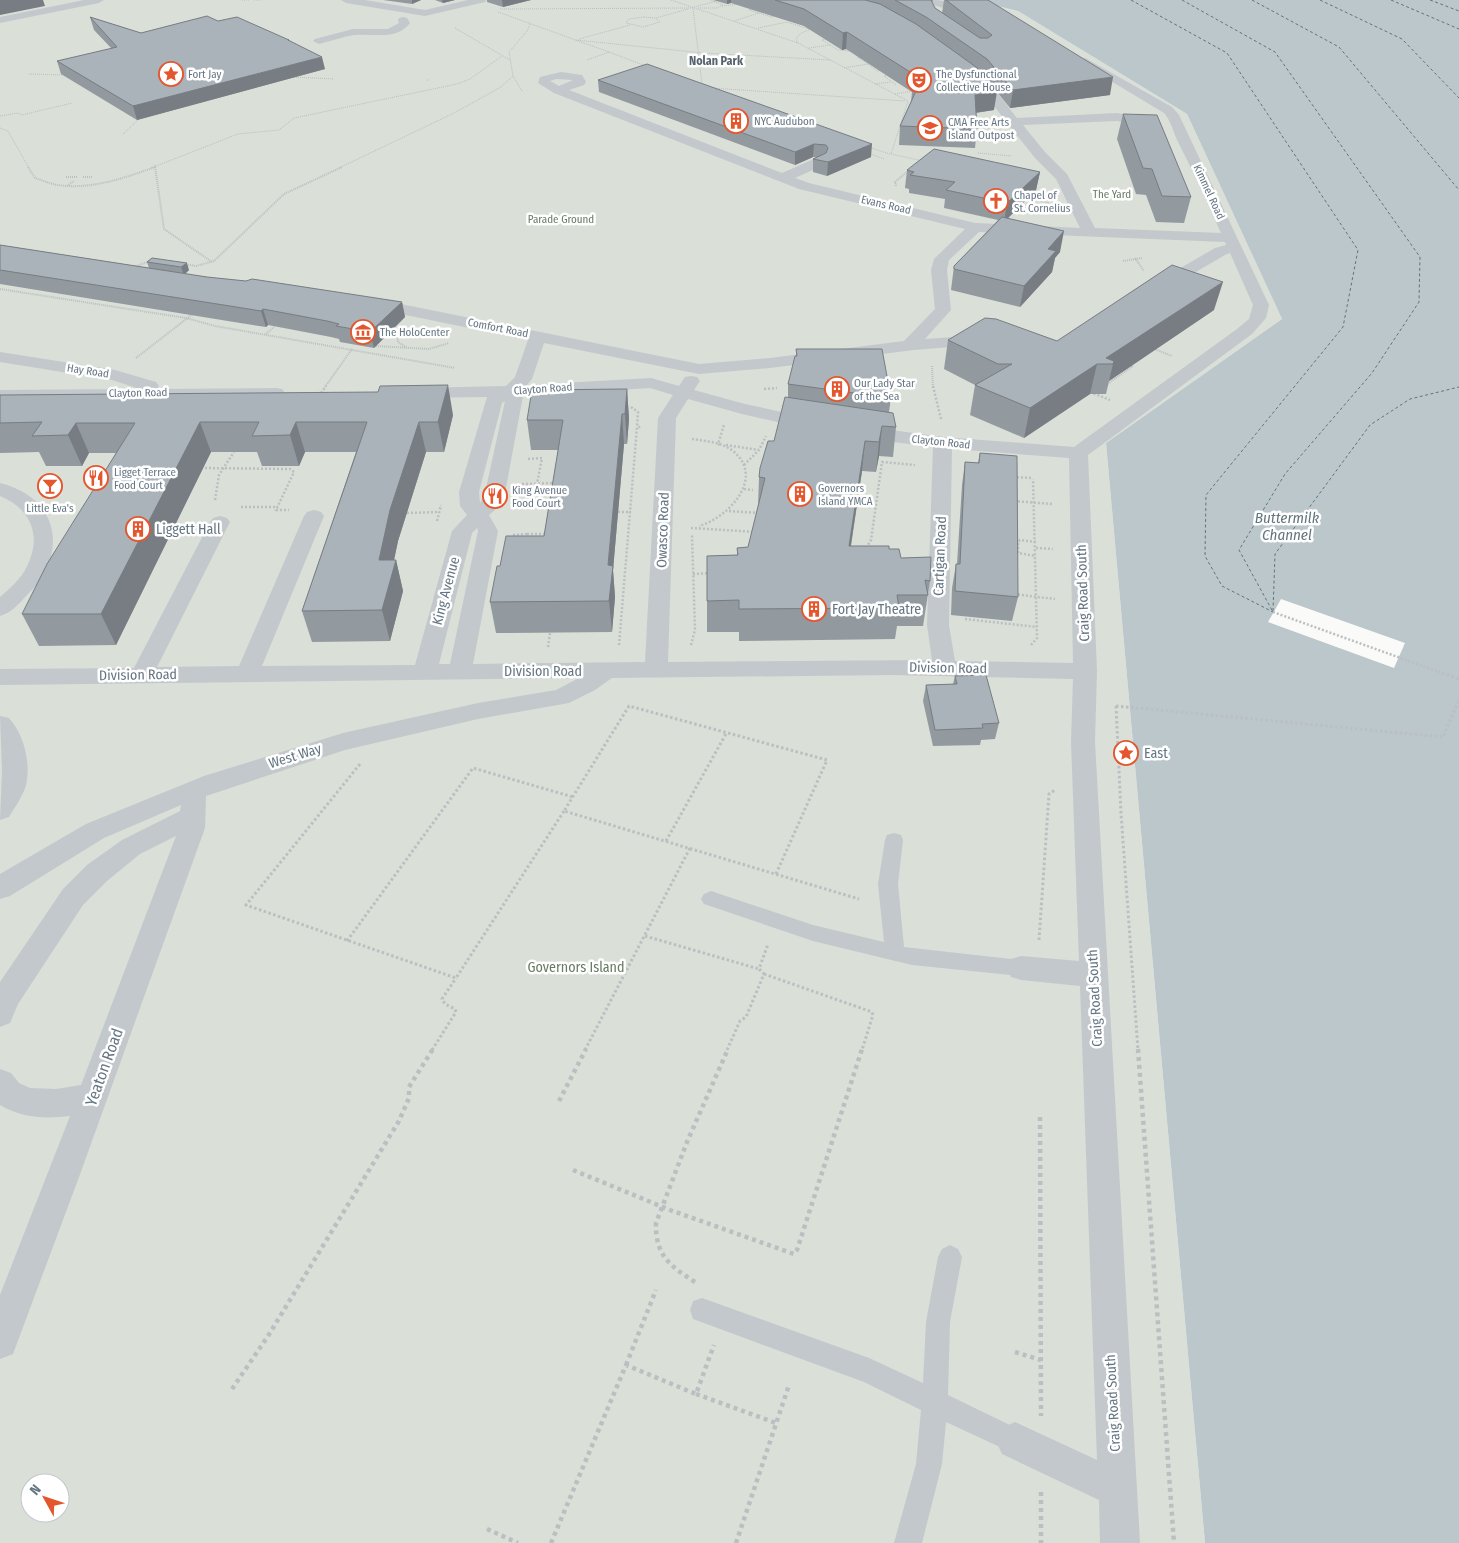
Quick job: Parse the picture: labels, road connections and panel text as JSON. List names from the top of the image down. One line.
{"streets":{"street":["Kimmel Road","Evans Road","Comfort Road","Hay Road","Clayton Road","Owasco Road","Cartigan Road","King Avenue","Craig Road South","Division Road","West Way","Yeaton Road"]},"crossings":[["Kimmel Road","Evans Road"],["Kimmel Road","Clayton Road"],["Kimmel Road","Craig Road South"],["Comfort Road","Owasco Road"],["Comfort Road","King Avenue"],["Hay Road","Clayton Road"],["Clayton Road","Owasco Road"],["Clayton Road","Cartigan Road"],["Clayton Road","King Avenue"],["Clayton Road","Craig Road South"],["Owasco Road","Division Road"],["Cartigan Road","Division Road"],["King Avenue","Division Road"],["Craig Road South","Division Road"],["Division Road","West Way"],["West Way","Yeaton Road"]],"districts":["Nolan Park"],"water":["Buttermilk Channel"],"parks":["The Yard","Parade Ground","Governors Island"],"places":{"place":["Fort Jay","East"],"theatre":["The Dysfunctional Collective House"],"building":["NYC Audubon","Our Lady Star of the Sea","Governors Island YMCA","Liggett Hall","Fort Jay Theatre"],"school or university":["CMA Free Arts Island Outpost"],"church":["Chapel of St. Cornelius"],"museum":["The HoloCenter"],"restaurant":["Ligget Terrace Food Court","King Avenue Food Court"],"bar":["Little Eva's"]},"north":"top left"}
